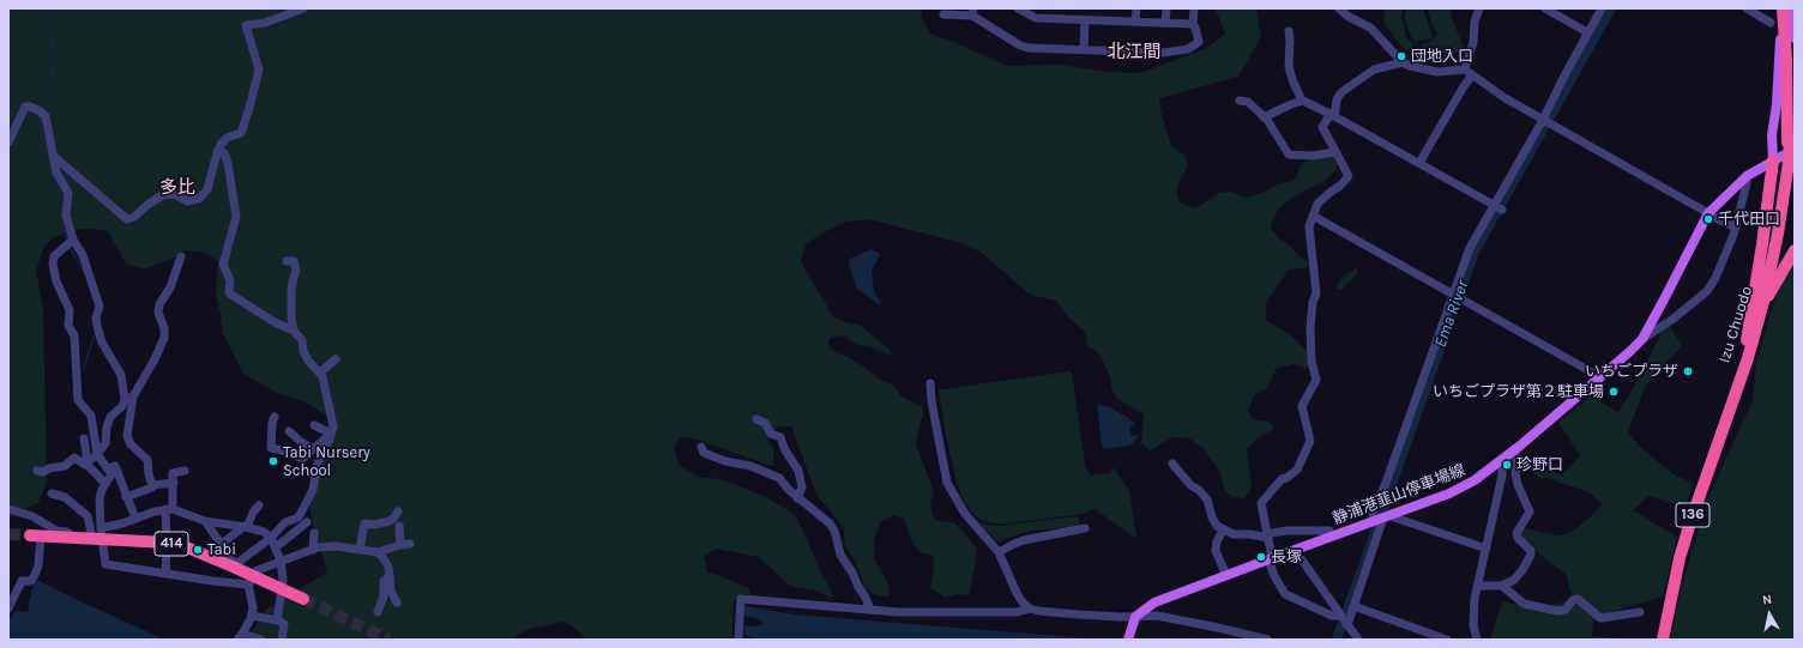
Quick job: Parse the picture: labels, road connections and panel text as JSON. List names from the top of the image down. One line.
{"streets":{"highway":["Izu Chuodo","136","414"],"main road":["静浦港韮山停車場線"]},"crossings":[["Izu Chuodo","静浦港韮山停車場線"]],"districts":["北江間","多比"],"water":["Ema River"],"places":["団地入口","千代田口","いちごプラザ","いちごプラザ第２駐車場","Tabi Nursery School","珍野口","Tabi","長塚"],"north":"top"}
